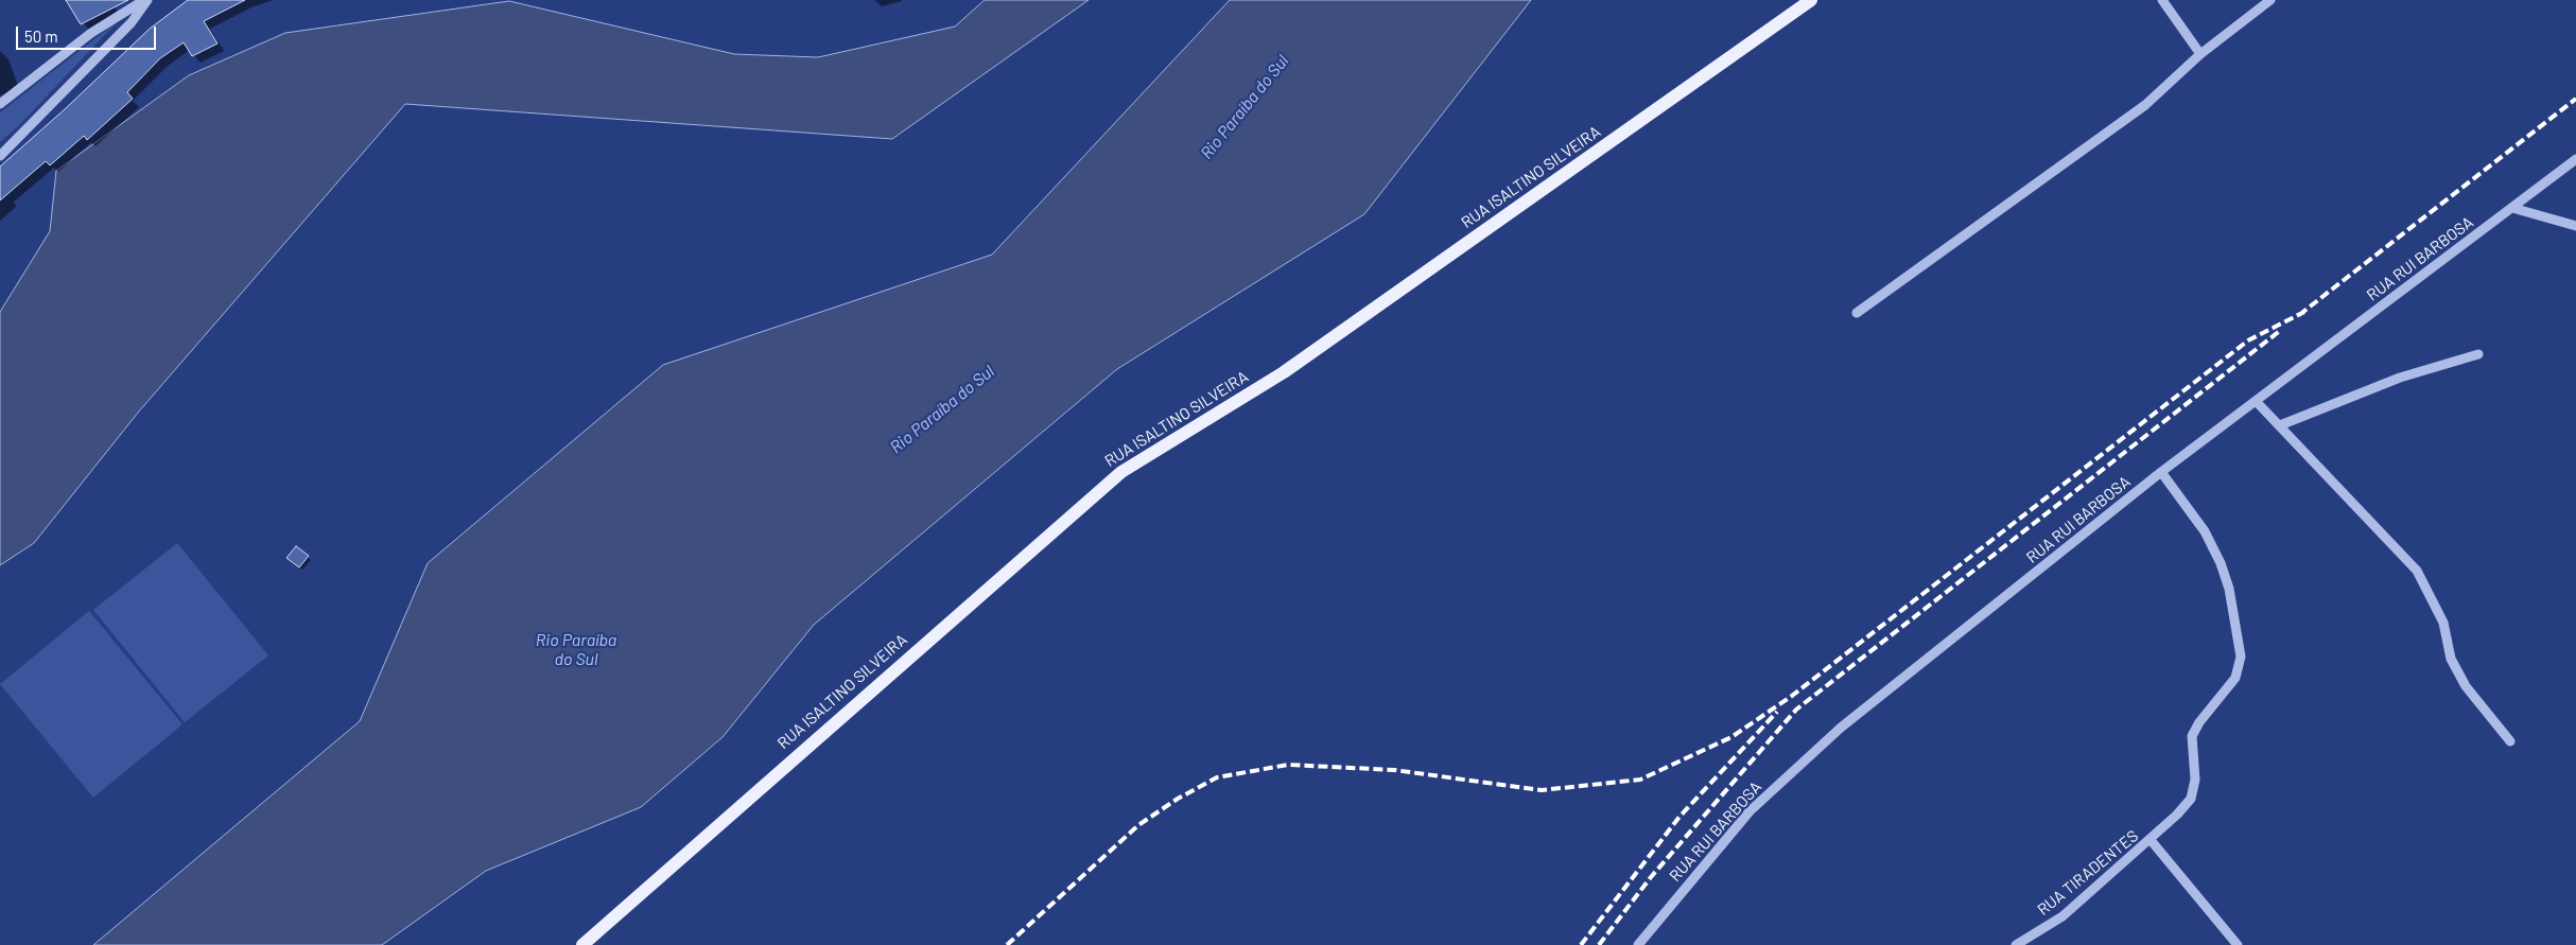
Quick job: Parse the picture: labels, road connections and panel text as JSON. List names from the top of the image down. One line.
{"streets":{"main road":["RUA ISALTINO SILVEIRA"],"street":["RUA RUI BARBOSA","RUA TIRADENTES"]},"crossings":[["RUA RUI BARBOSA","RUA TIRADENTES"]],"water":["Rio Paraíba do Sul"],"scale_bar":"50 m"}
